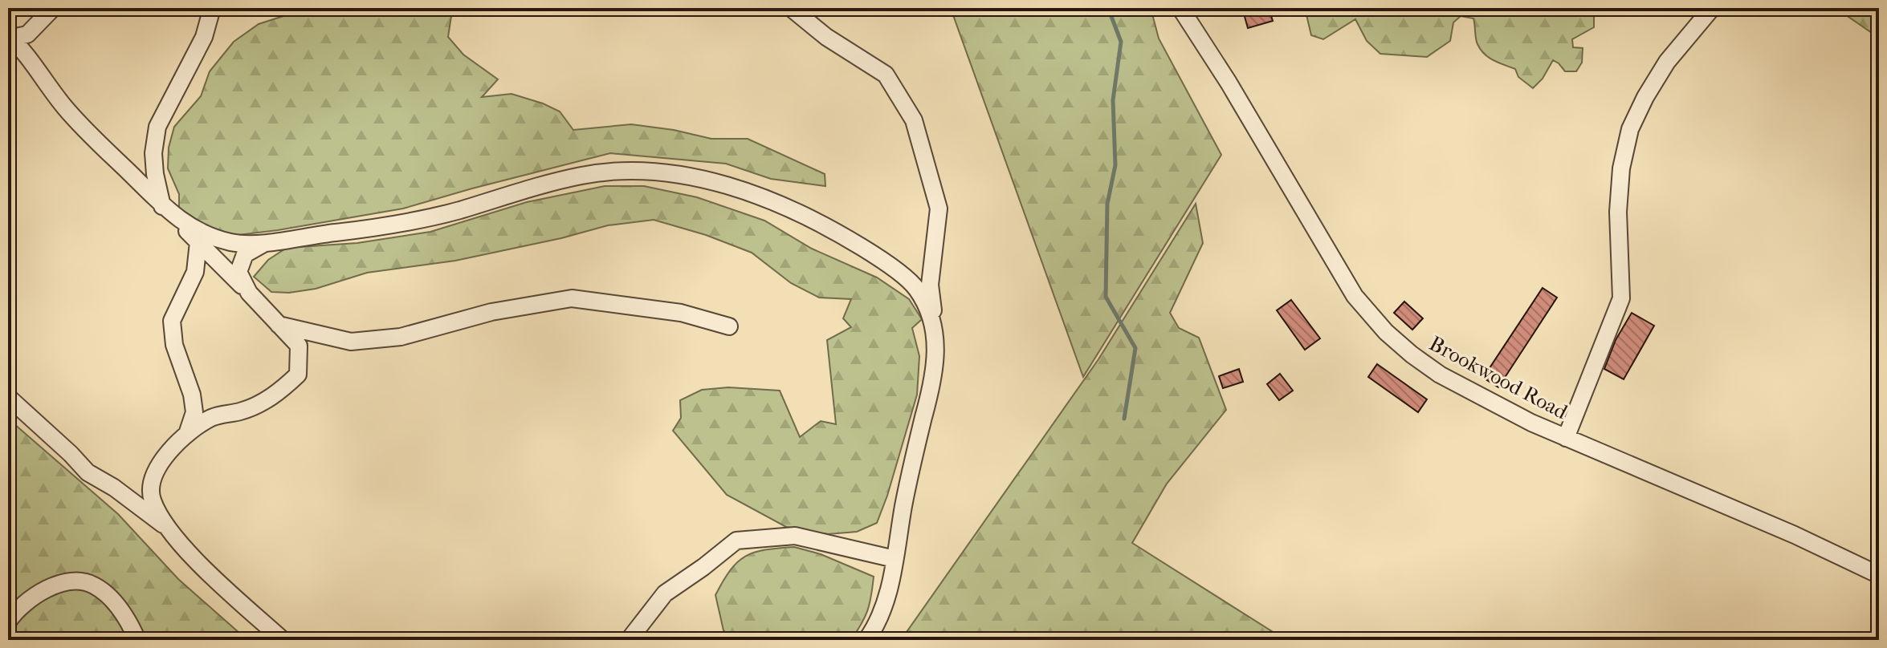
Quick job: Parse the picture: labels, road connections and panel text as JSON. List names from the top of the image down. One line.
{"streets":{"street":["Brookwood Road"]}}
